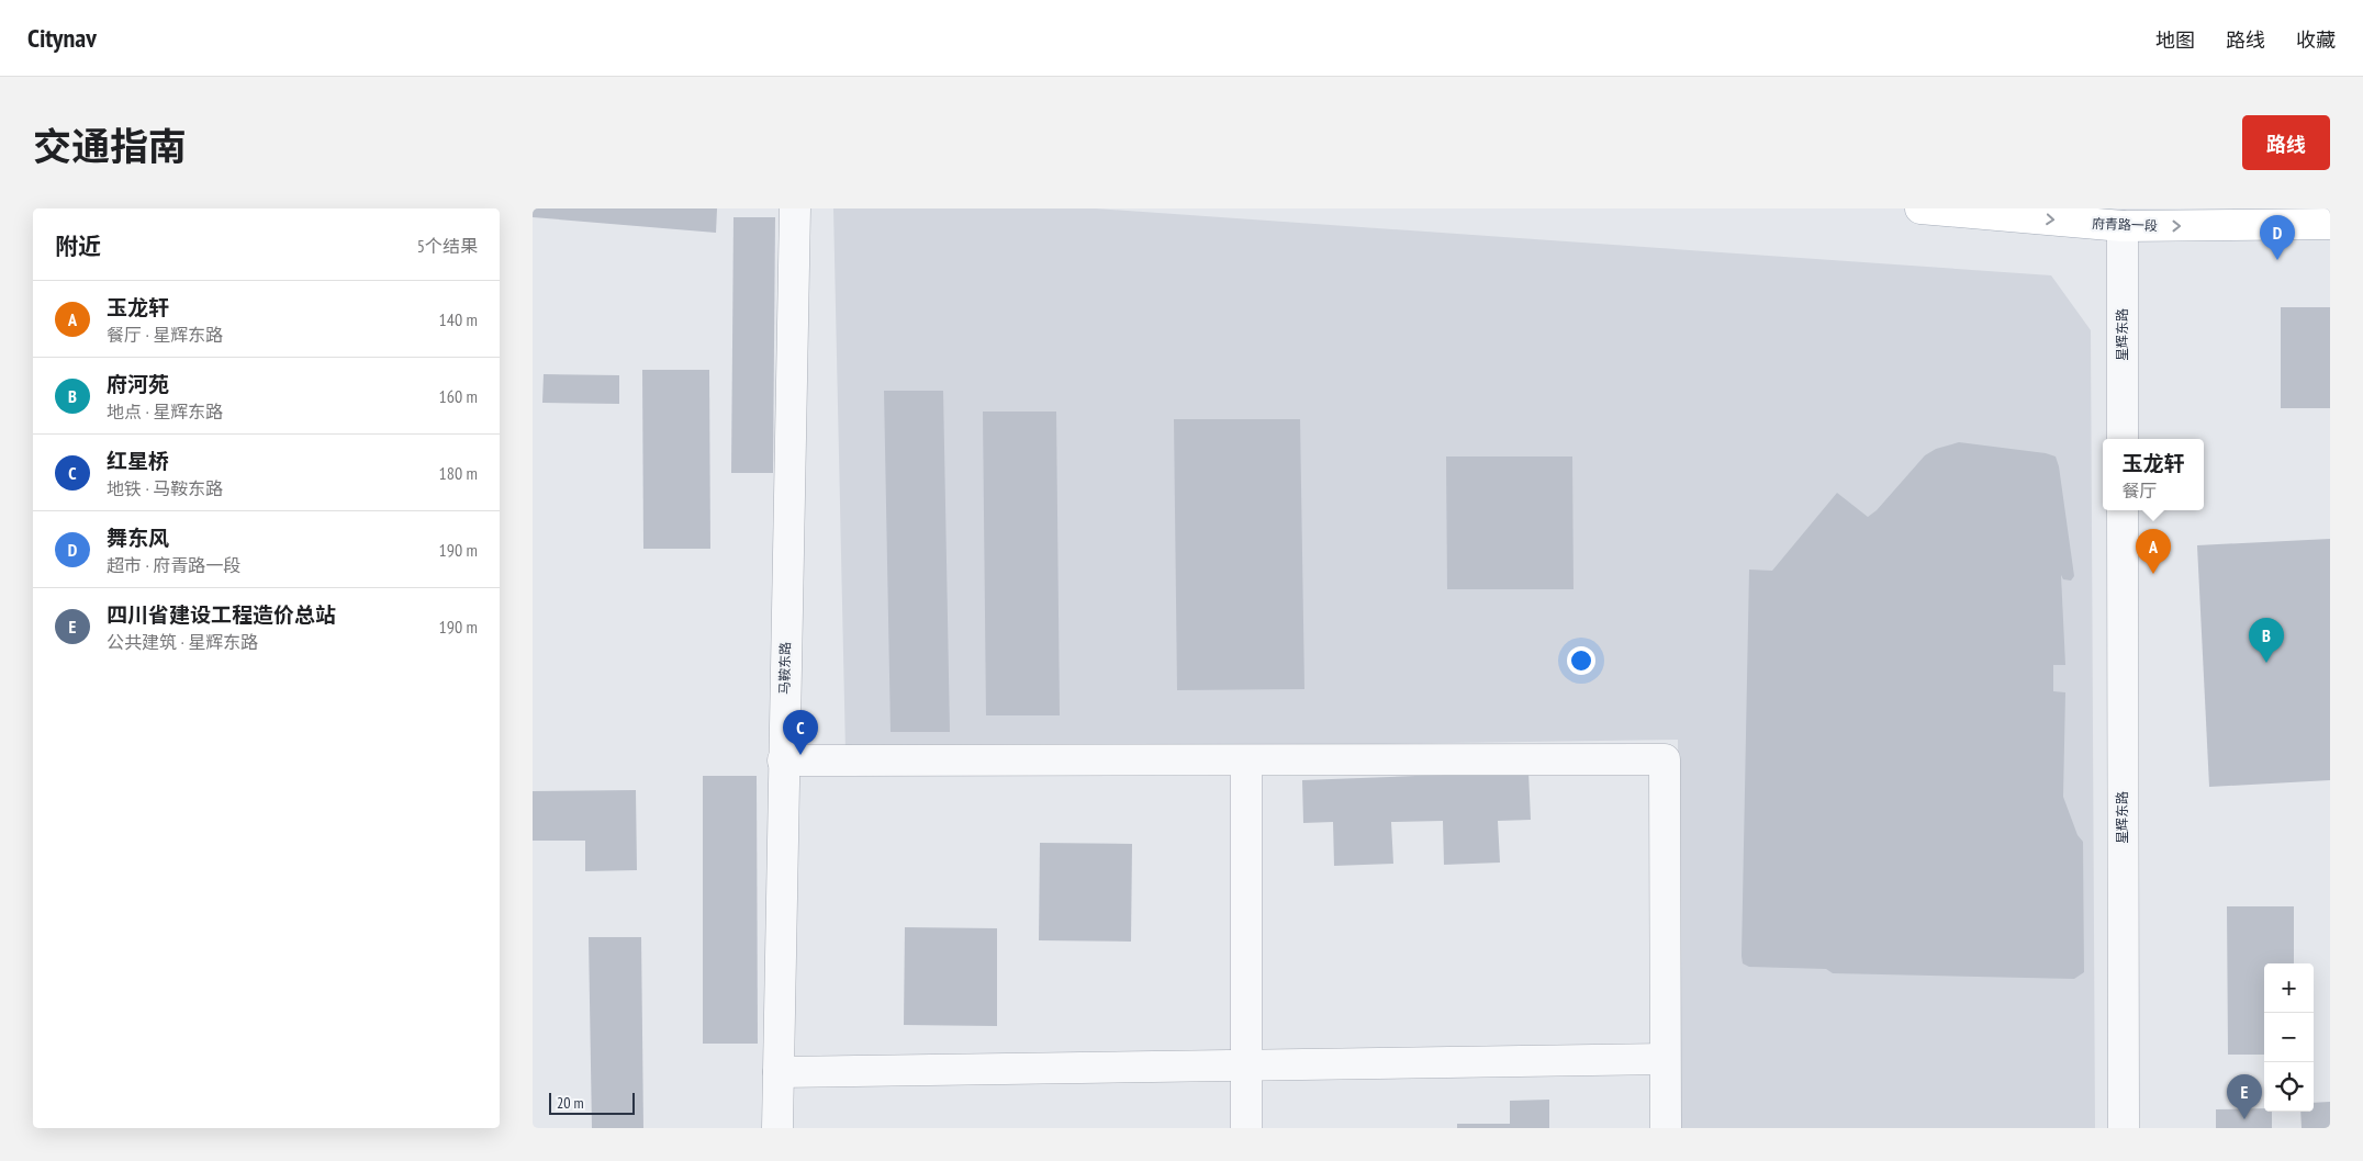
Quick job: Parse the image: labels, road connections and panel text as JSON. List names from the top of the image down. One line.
{"streets":{"main road":["府青路一段"],"street":["星辉东路","马鞍东路"]},"crossings":[["府青路一段","星辉东路"]],"one_way":["府青路一段"],"scale_bar":"20 m","page":{"header":"Citynav","nav":["地图","路线","收藏"],"title":"交通指南","buttons":"路线","heading":["附近","5个结果"],"pins":["D","A","B","C","E"],"list":[{"mark":"A","name":"玉龙轩","note":"餐厅 · 星辉东路","value":"140 m"},{"mark":"B","name":"府河苑","note":"地点 · 星辉东路","value":"160 m"},{"mark":"C","name":"红星桥","note":"地铁 · 马鞍东路","value":"180 m"},{"mark":"D","name":"舞东风","note":"超市 · 府青路一段","value":"190 m"},{"mark":"E","name":"四川省建设工程造价总站","note":"公共建筑 · 星辉东路","value":"190 m"}],"popup":["玉龙轩","餐厅"],"map_buttons":["+","−"],"scale":"20 m"}}
